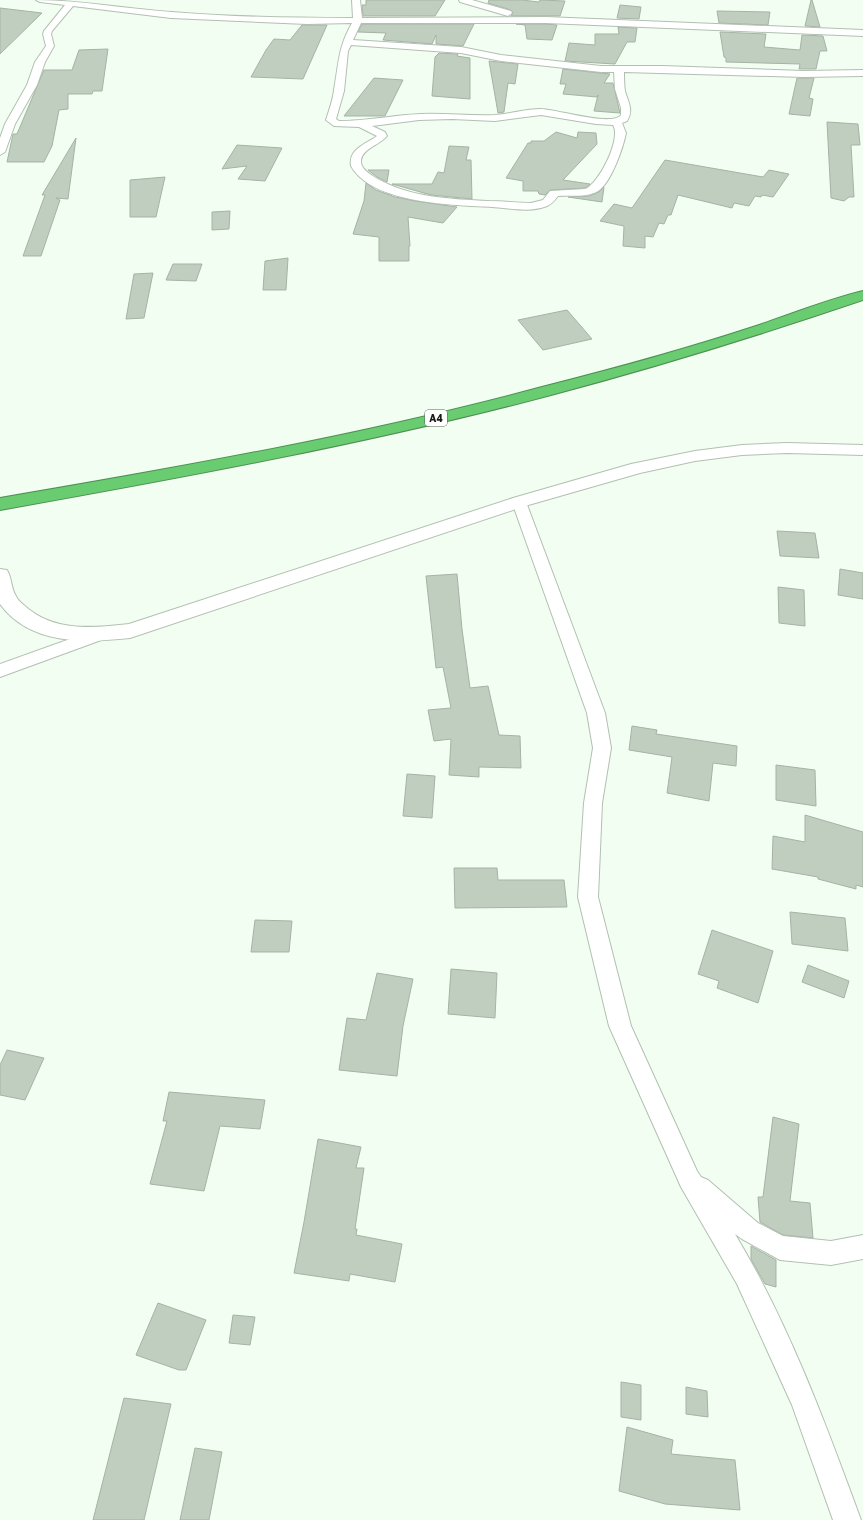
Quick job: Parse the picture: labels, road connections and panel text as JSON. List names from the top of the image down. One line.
{"streets":{"highway":["A4"]}}
